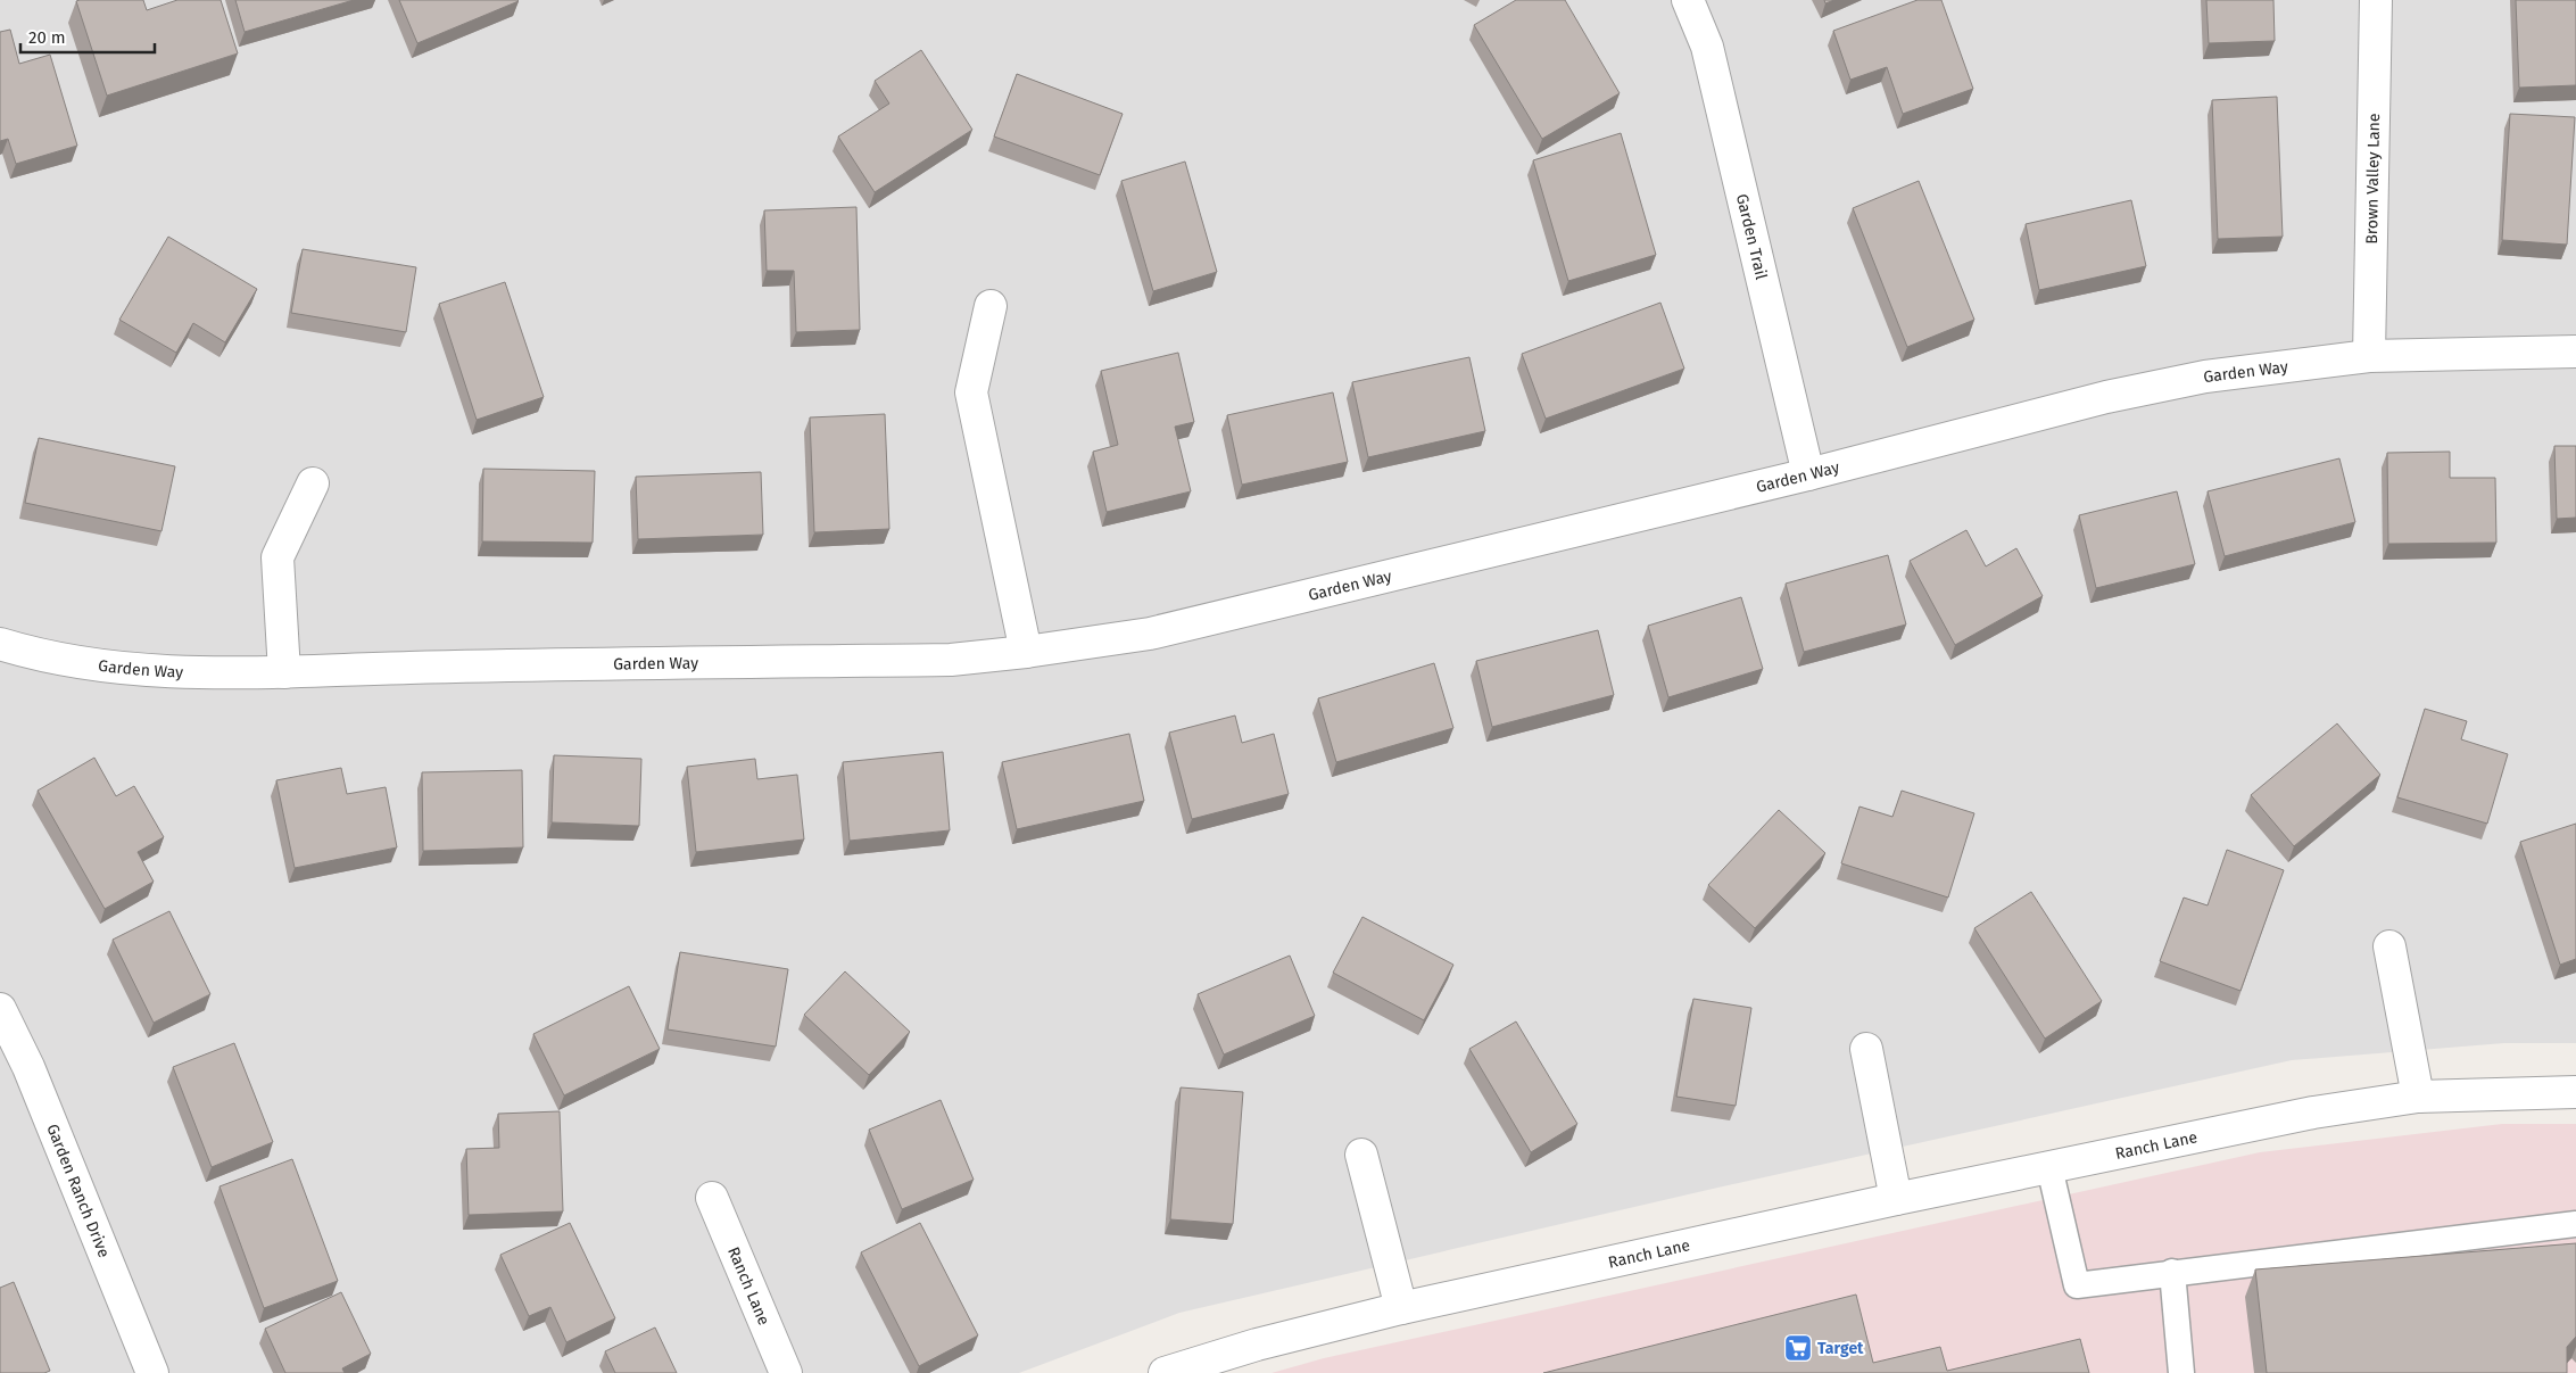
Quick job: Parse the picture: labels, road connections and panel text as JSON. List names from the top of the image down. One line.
{"streets":{"street":["Brown Valley Lane","Garden Trail","Garden Way","Ranch Lane","Garden Ranch Drive"]},"crossings":[["Brown Valley Lane","Garden Way"],["Garden Trail","Garden Way"]],"places":{"supermarket":["Target"]},"scale_bar":"20 m"}
